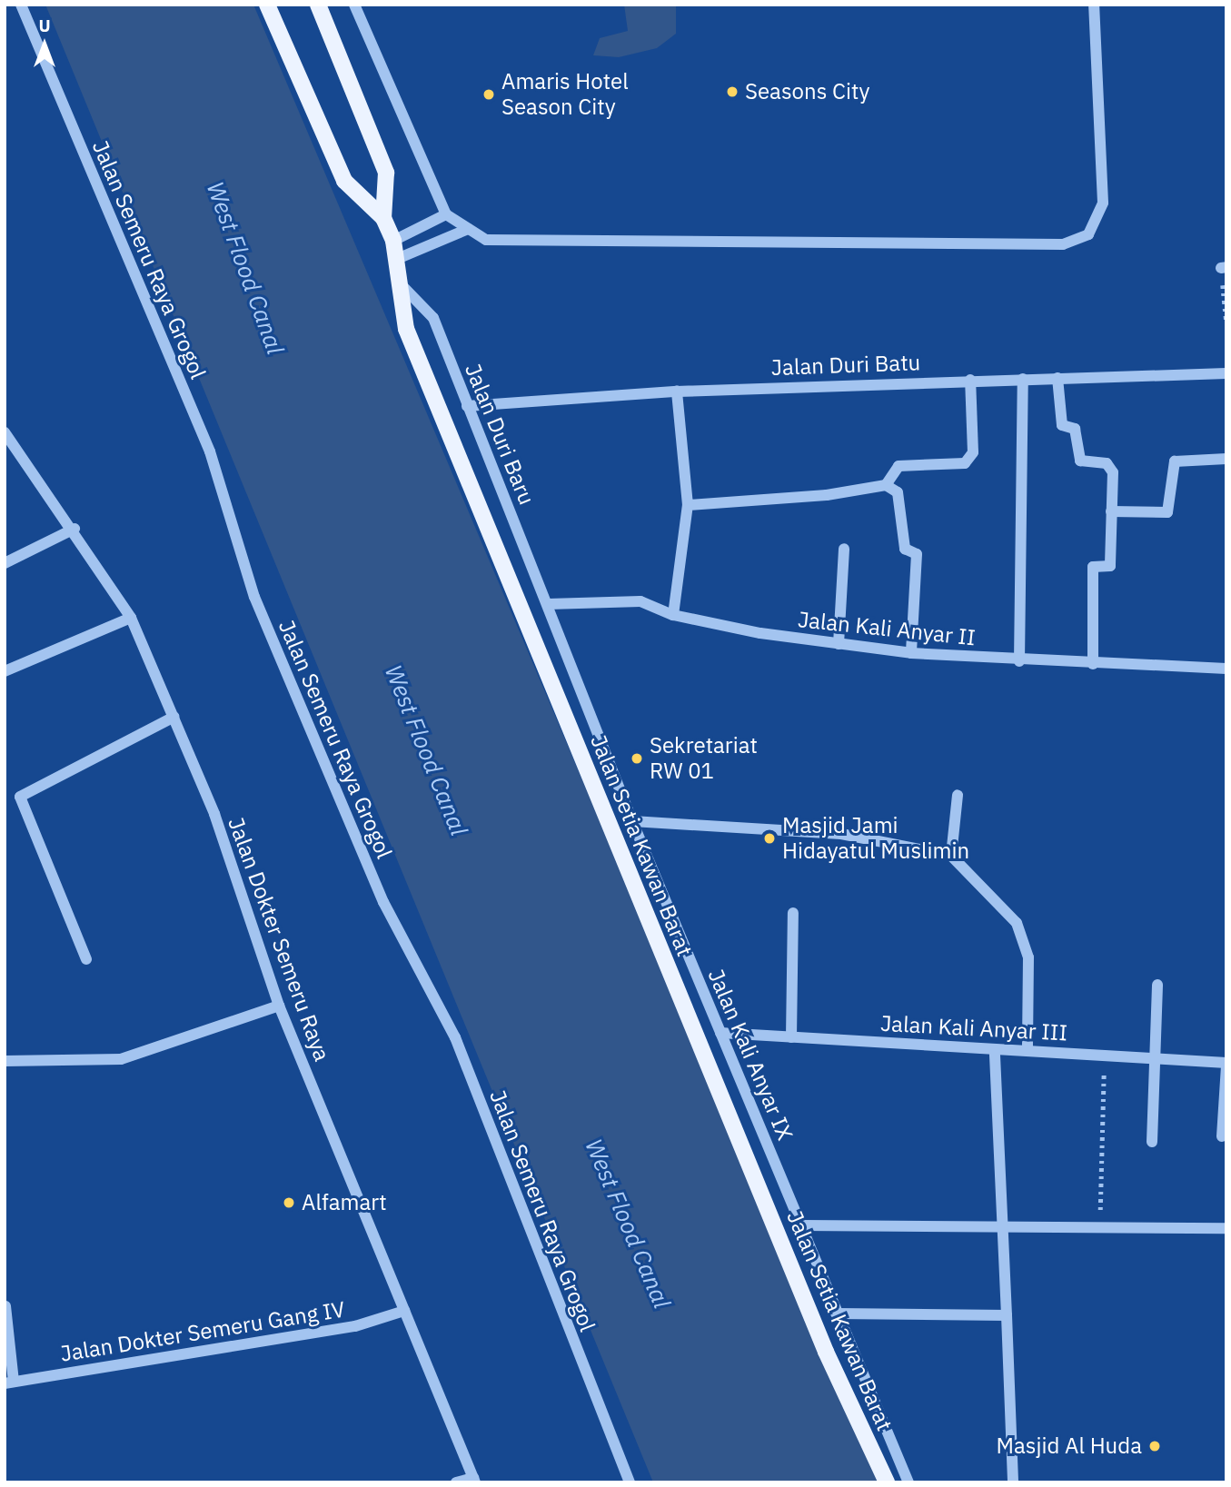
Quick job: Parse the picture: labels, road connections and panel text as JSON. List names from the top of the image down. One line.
{"streets":{"main road":["Jalan Setia Kawan Barat"],"street":["Jalan Semeru Raya Grogol","Jalan Duri Batu","Jalan Duri Baru","Jalan Kali Anyar II","Jalan Dokter Semeru Raya","Jalan Kali Anyar III","Jalan Kali Anyar IX","Jalan Dokter Semeru Gang IV"]},"crossings":[["Jalan Duri Batu","Jalan Duri Baru"],["Jalan Duri Baru","Jalan Kali Anyar II"],["Jalan Duri Baru","Jalan Setia Kawan Barat"],["Jalan Duri Baru","Jalan Kali Anyar IX"],["Jalan Kali Anyar II","Jalan Kali Anyar IX"],["Jalan Dokter Semeru Raya","Jalan Dokter Semeru Gang IV"],["Jalan Kali Anyar III","Jalan Kali Anyar IX"]],"water":["West Flood Canal"],"places":["Seasons City","Amaris Hotel Season City","Sekretariat RW 01","Masjid Jami Hidayatul Muslimin","Alfamart","Masjid Al Huda"],"north":"top"}
